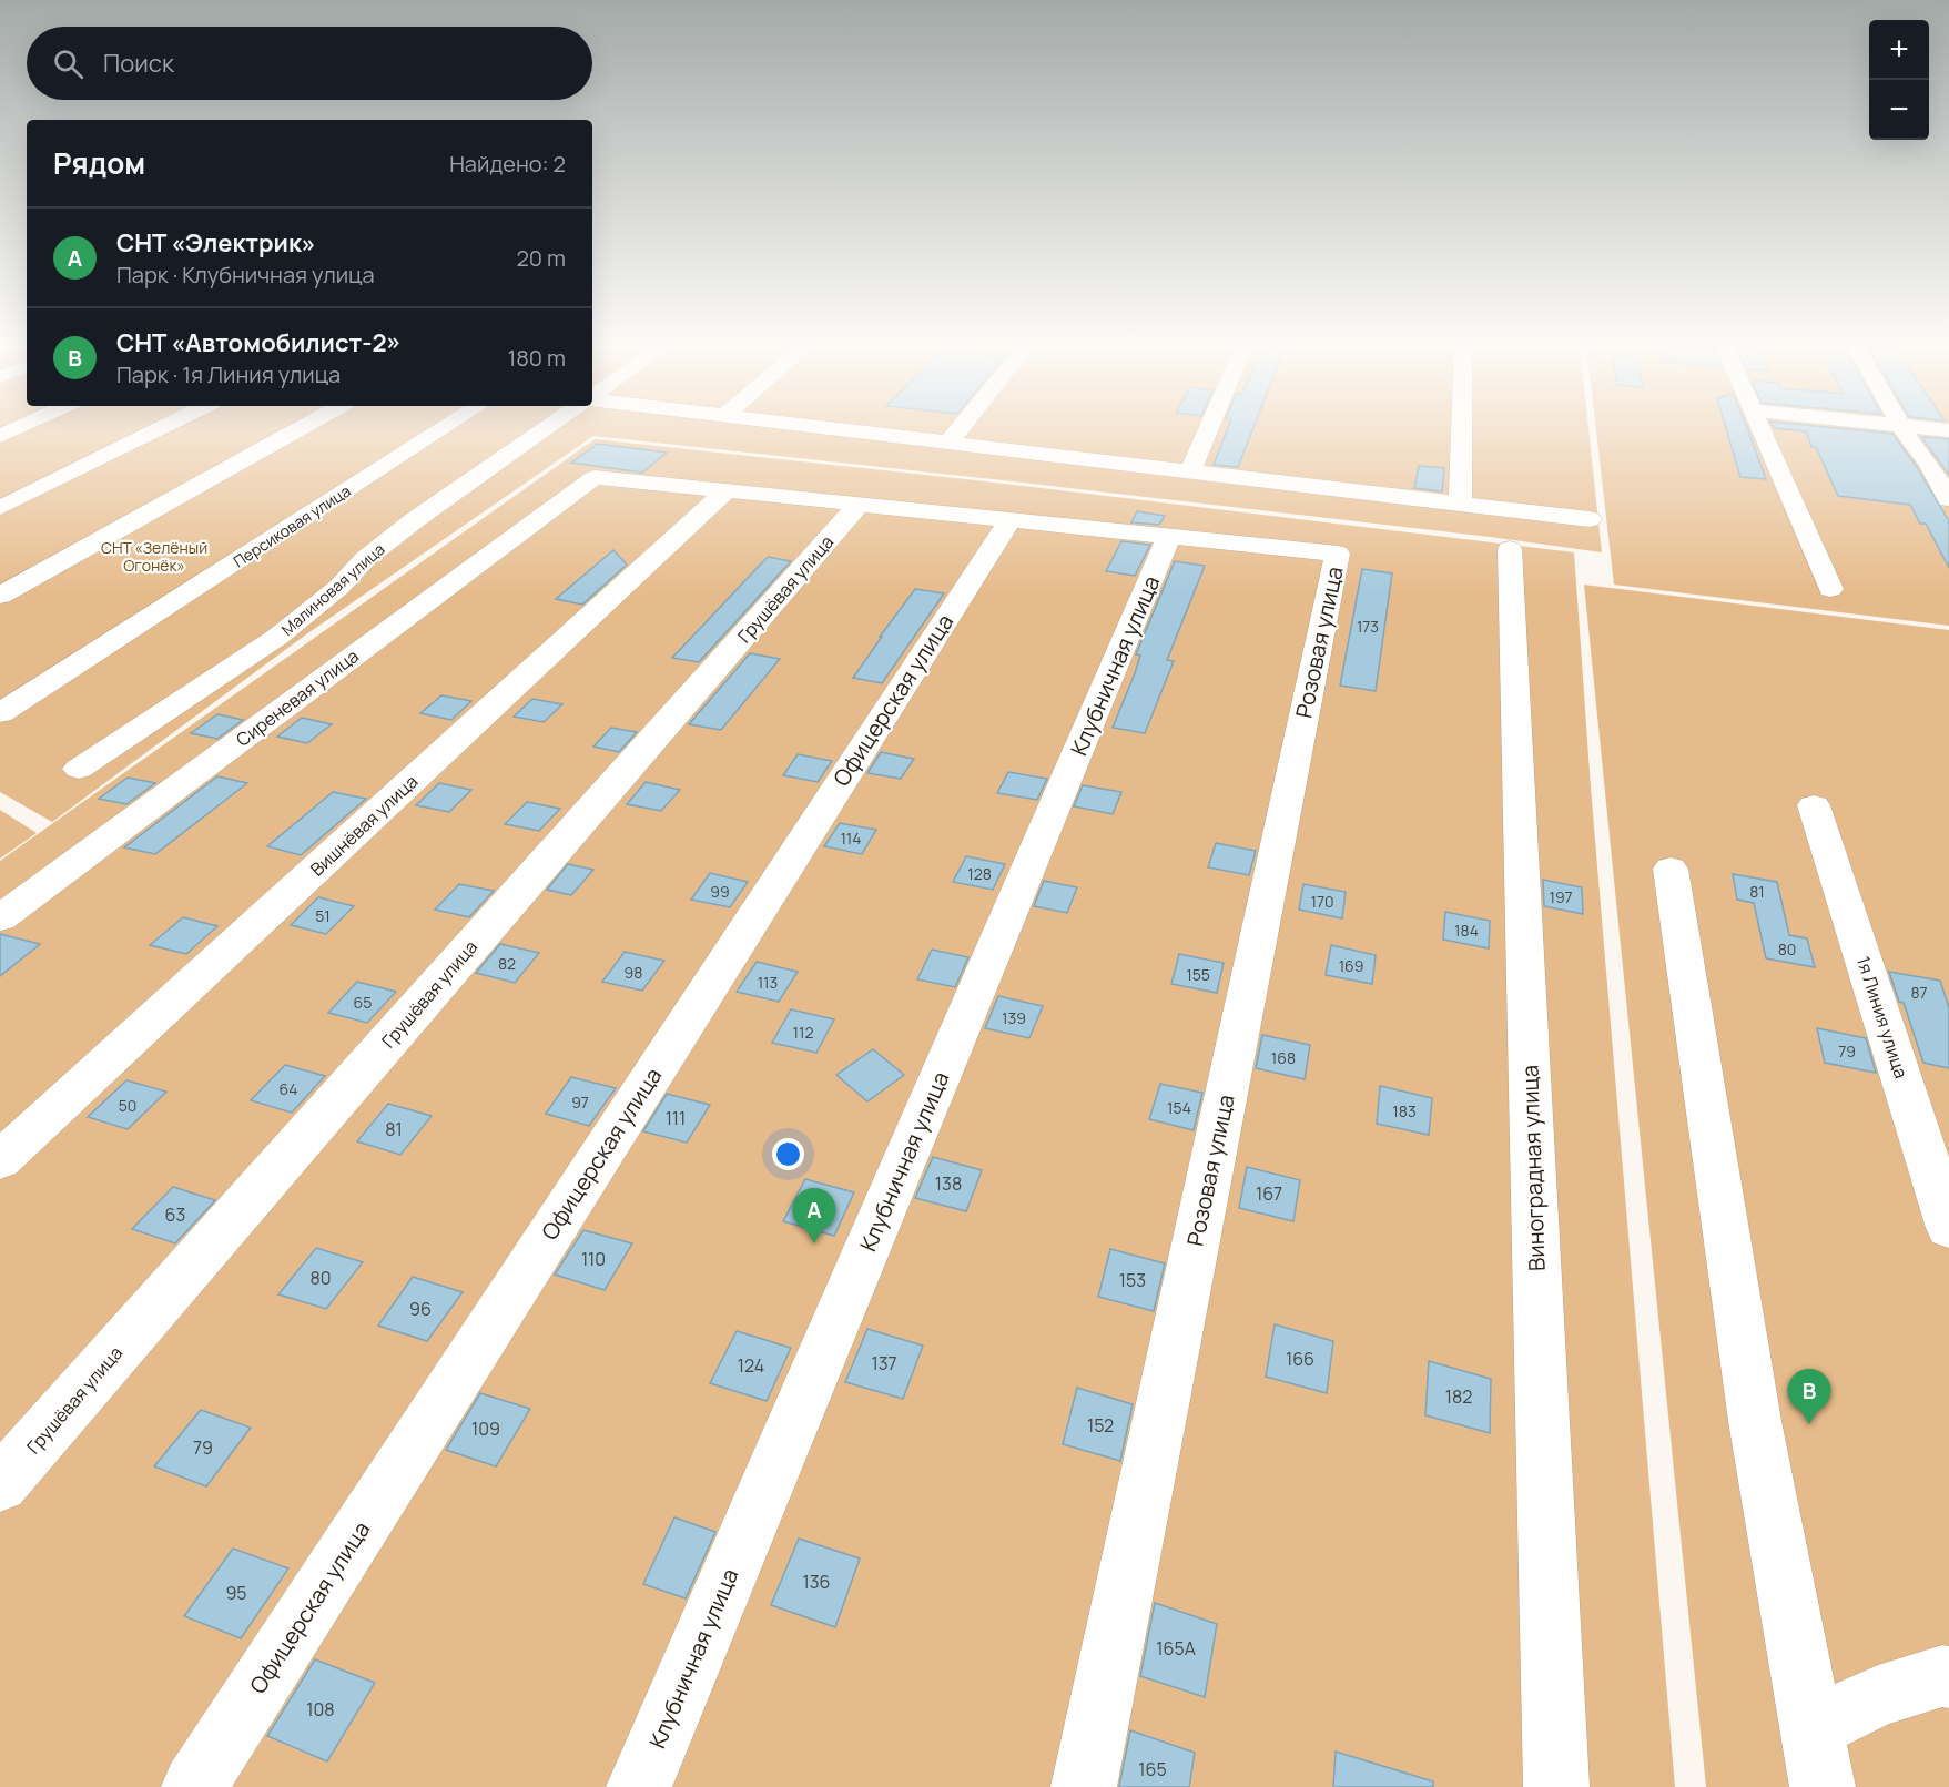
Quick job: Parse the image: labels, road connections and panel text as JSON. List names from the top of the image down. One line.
{"streets":{"street":["Персиковая улица","Малиновая улица","Грушёвая улица","Розовая улица","Клубничная улица","Сиреневая улица","Офицерская улица","Вишнёвая улица","1я Линия улица","Виноградная улица"]},"crossings":[["Розовая улица","Клубничная улица"],["Сиреневая улица","Вишнёвая улица"]],"parks":["СНТ «Зелёный Огонёк»"],"house_numbers":["173","114","128","99","81","197","170","51","184","80","82","169","98","155","113","87","65","139","112","79","168","64","97","50","154","183","111","81","138","167","63","110","80","153","96","166","137","124","182","152","109","79","136","95","165А","108","165"],"page":{"map_buttons":["+","−"],"search":"Поиск","heading":["Рядом","Найдено: 2"],"list":[{"mark":"A","name":"СНТ «Электрик»","note":"Парк · Клубничная улица","value":"20 m"},{"mark":"B","name":"СНТ «Автомобилист-2»","note":"Парк · 1я Линия улица","value":"180 m"}],"pins":["A","B"]}}
